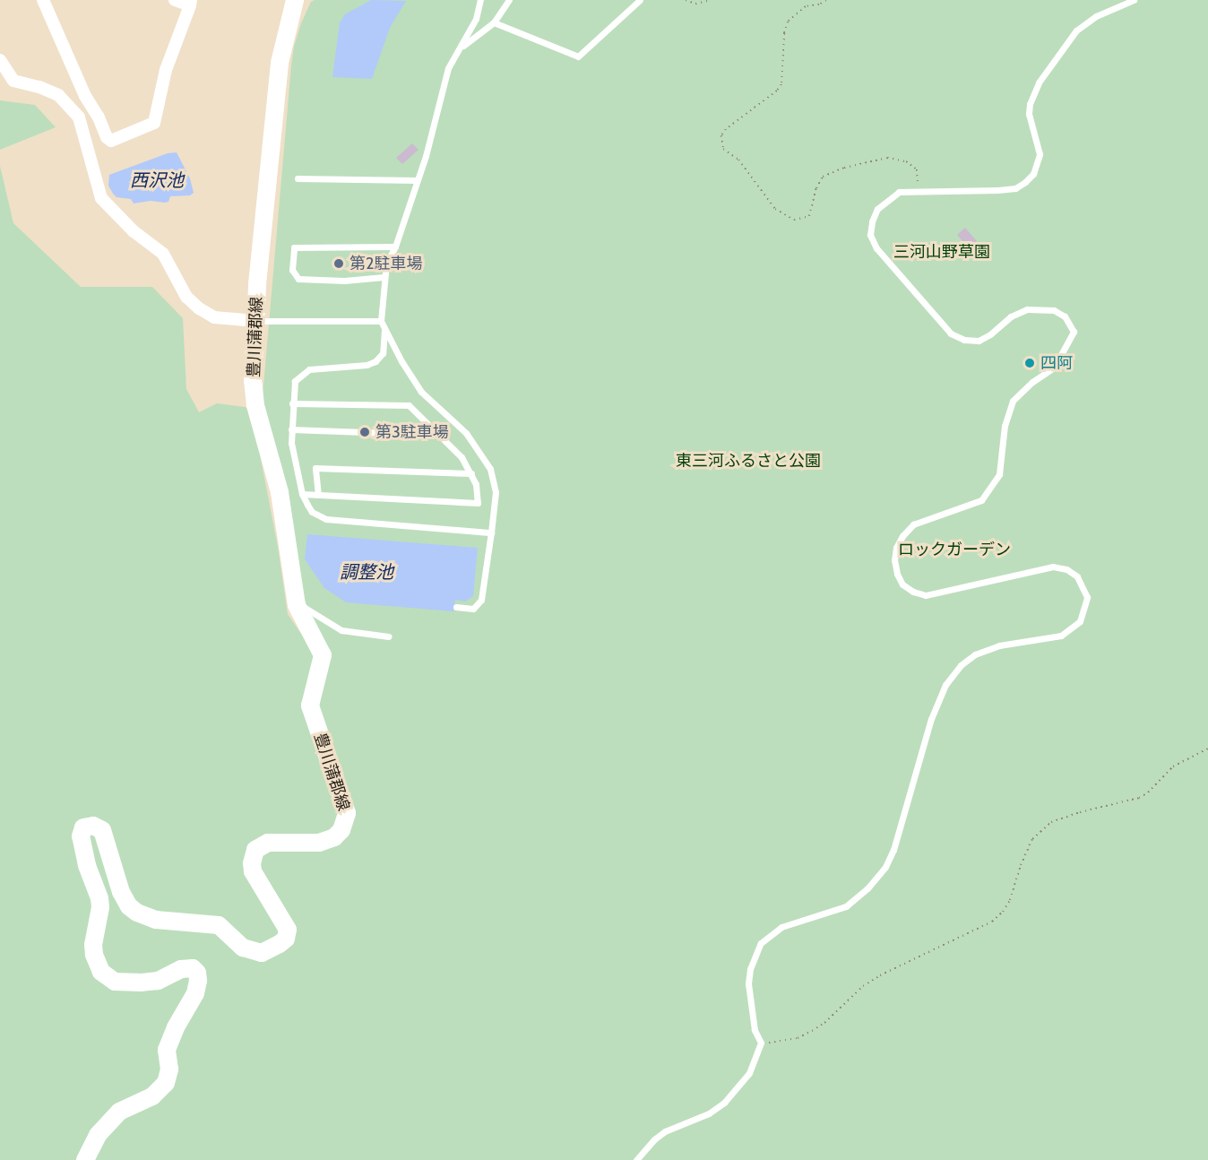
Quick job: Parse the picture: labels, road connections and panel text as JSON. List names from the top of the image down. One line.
{"streets":{"main road":["豊川蒲郡線"]},"water":["西沢池","調整池"],"parks":["三河山野草園","東三河ふるさと公園","ロックガーデン"],"places":["第2駐車場","四阿","第3駐車場"]}
